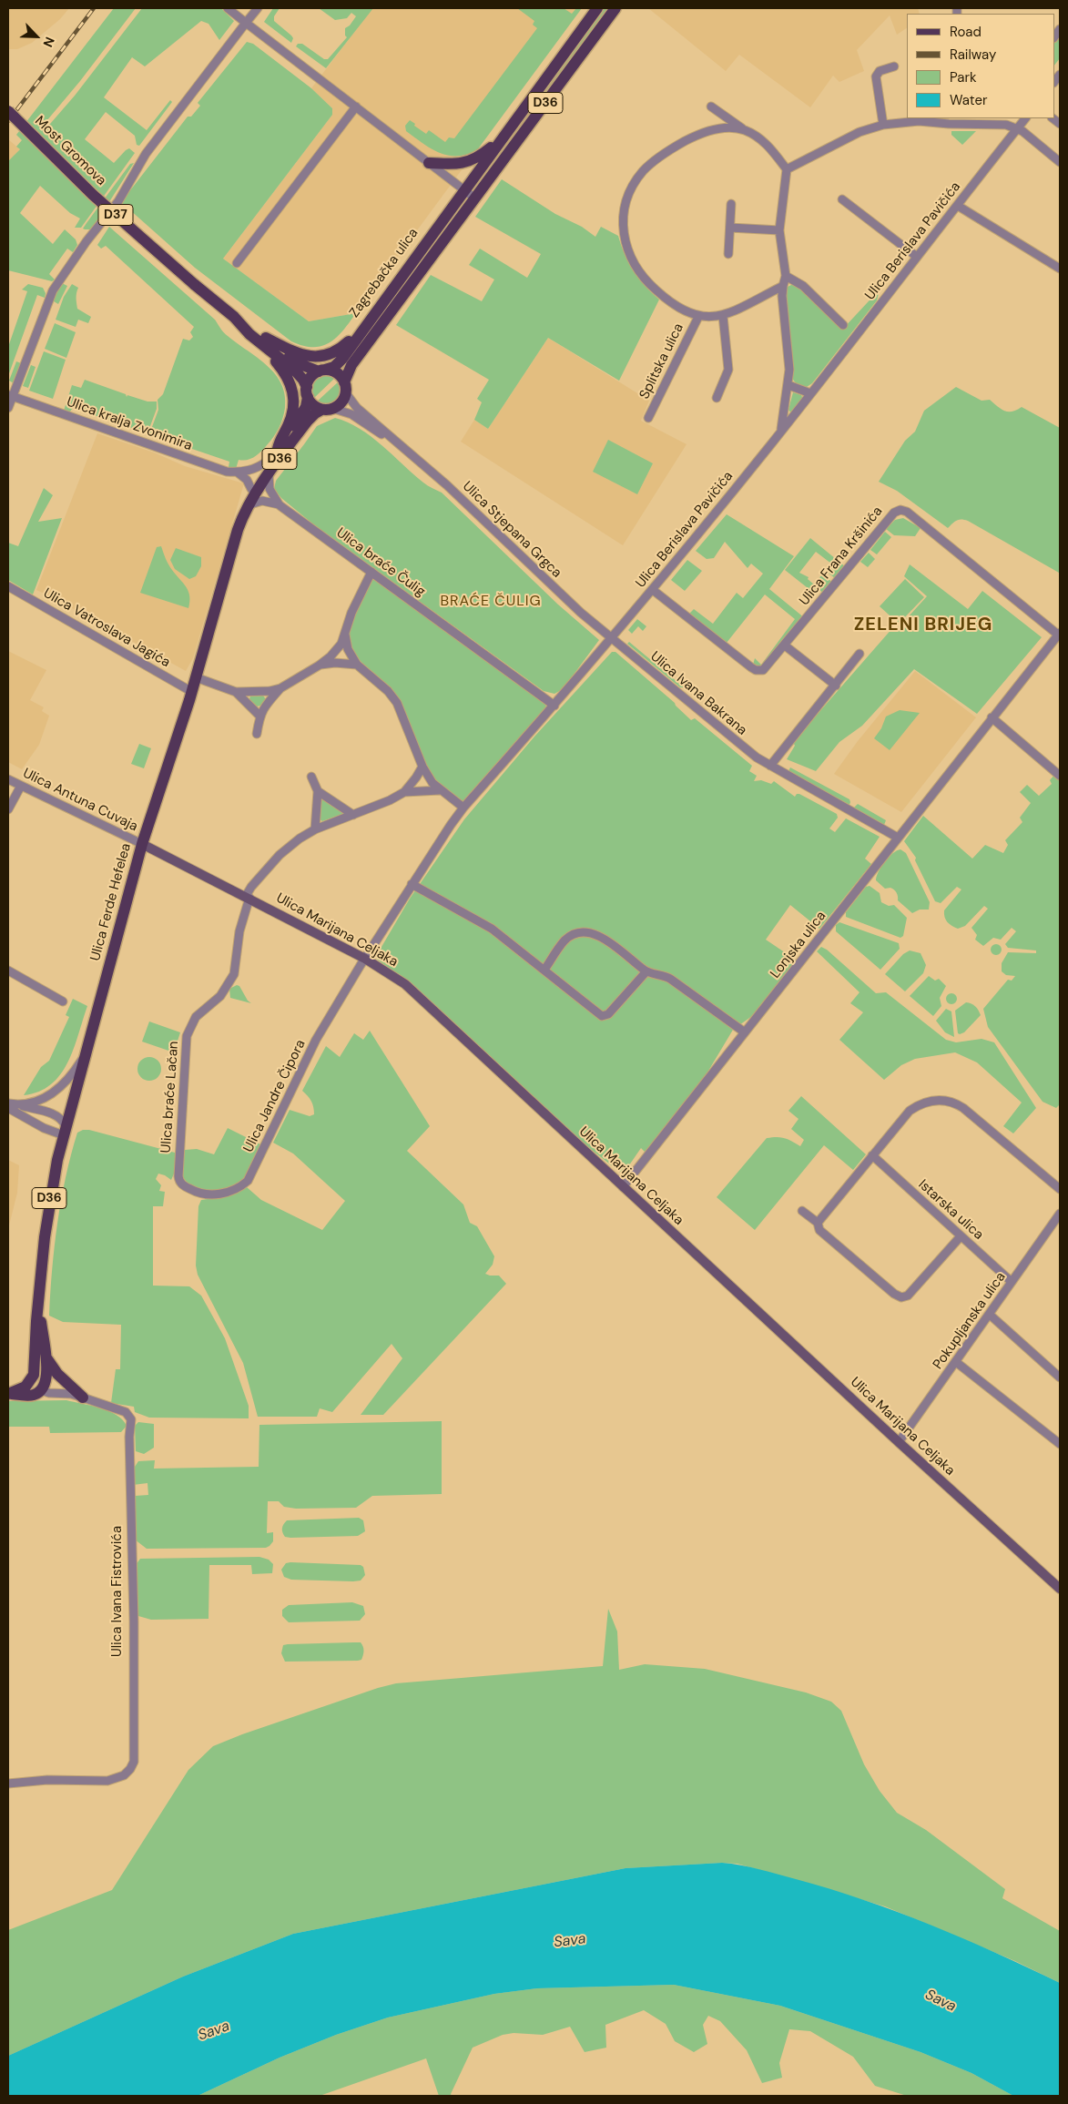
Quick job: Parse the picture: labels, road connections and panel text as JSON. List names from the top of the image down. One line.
{"streets":{"main road":["D36","Most Gromova","D37","Zagrebačka ulica","Ulica Ferde Hefelea","Ulica Marijana Celjaka","Ulica Ivana Fistrovića"],"street":["Ulica Berislava Pavičića","Splitska ulica","Ulica kralja Zvonimira","Ulica Stjepana Grgca","Ulica Frana Kršinića","Ulica braće Čulig","Ulica Vatroslava Jagića","Ulica Ivana Bakrana","Ulica Antuna Cuvaja","Lonjska ulica","Ulica Jandre Čipora","Ulica braće Lačan","Istarska ulica","Pokupljanska ulica"]},"crossings":[["D36","Zagrebačka ulica"],["D36","Ulica kralja Zvonimira"],["D36","Ulica Stjepana Grgca"],["D36","Ulica braće Čulig"],["D36","Ulica Ferde Hefelea"],["Ulica Berislava Pavičića","Ulica Stjepana Grgca"],["Ulica Berislava Pavičića","Ulica Frana Kršinića"],["Ulica Berislava Pavičića","Ulica braće Čulig"],["Ulica Berislava Pavičića","Ulica Ivana Bakrana"],["Ulica Berislava Pavičića","Ulica Marijana Celjaka"],["Ulica Berislava Pavičića","Ulica Jandre Čipora"],["Zagrebačka ulica","Ulica Stjepana Grgca"],["Ulica Stjepana Grgca","Ulica Ivana Bakrana"],["Ulica Frana Kršinića","Lonjska ulica"],["Ulica braće Čulig","Ulica Ferde Hefelea"],["Ulica Vatroslava Jagića","Ulica Ferde Hefelea"],["Ulica Ivana Bakrana","Lonjska ulica"],["Ulica Antuna Cuvaja","Ulica Ferde Hefelea"],["Ulica Antuna Cuvaja","Ulica Marijana Celjaka"],["Ulica Ferde Hefelea","Ulica Marijana Celjaka"],["Ulica Ferde Hefelea","Ulica Ivana Fistrovića"],["Ulica Marijana Celjaka","Lonjska ulica"],["Ulica Marijana Celjaka","Ulica Jandre Čipora"],["Ulica Marijana Celjaka","Ulica braće Lačan"],["Ulica Marijana Celjaka","Pokupljanska ulica"],["Ulica Jandre Čipora","Ulica braće Lačan"],["Istarska ulica","Pokupljanska ulica"]],"districts":["BRAĆE ČULIG","ZELENI BRIJEG"],"water":["Sava"],"legend":["Road","Railway","Park","Water"],"north":"bottom right"}
